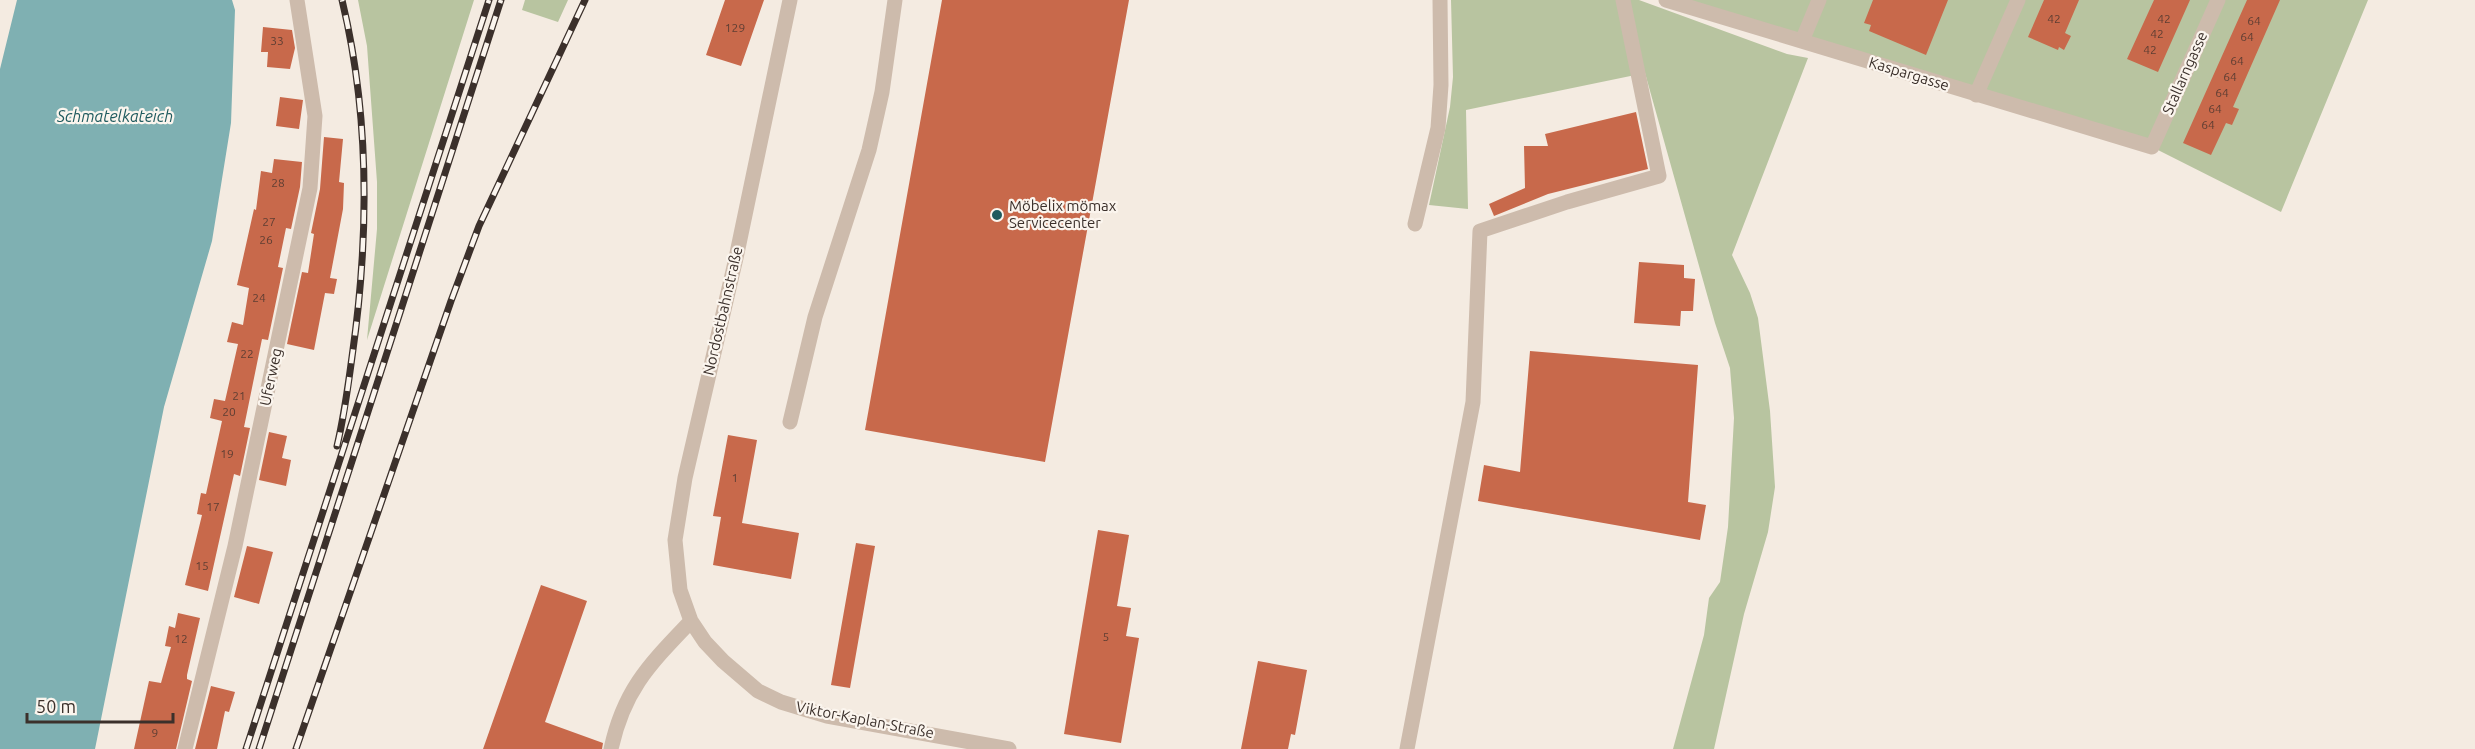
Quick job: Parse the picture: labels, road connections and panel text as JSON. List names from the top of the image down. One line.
{"streets":{"street":["Stallarngasse","Kaspargasse","Nordostbahnstraße","Uferweg","Viktor-Kaplan-Straße"]},"crossings":[["Stallarngasse","Kaspargasse"],["Nordostbahnstraße","Viktor-Kaplan-Straße"]],"water":["Schmatelkateich"],"places":["Möbelix mömax Servicecenter"],"house_numbers":["42","42","64","129","42","64","33","42","64","64","64","64","64","28","27","26","24","22","21","20","19","1","17","15","5","12","9"],"scale_bar":"50 m"}
